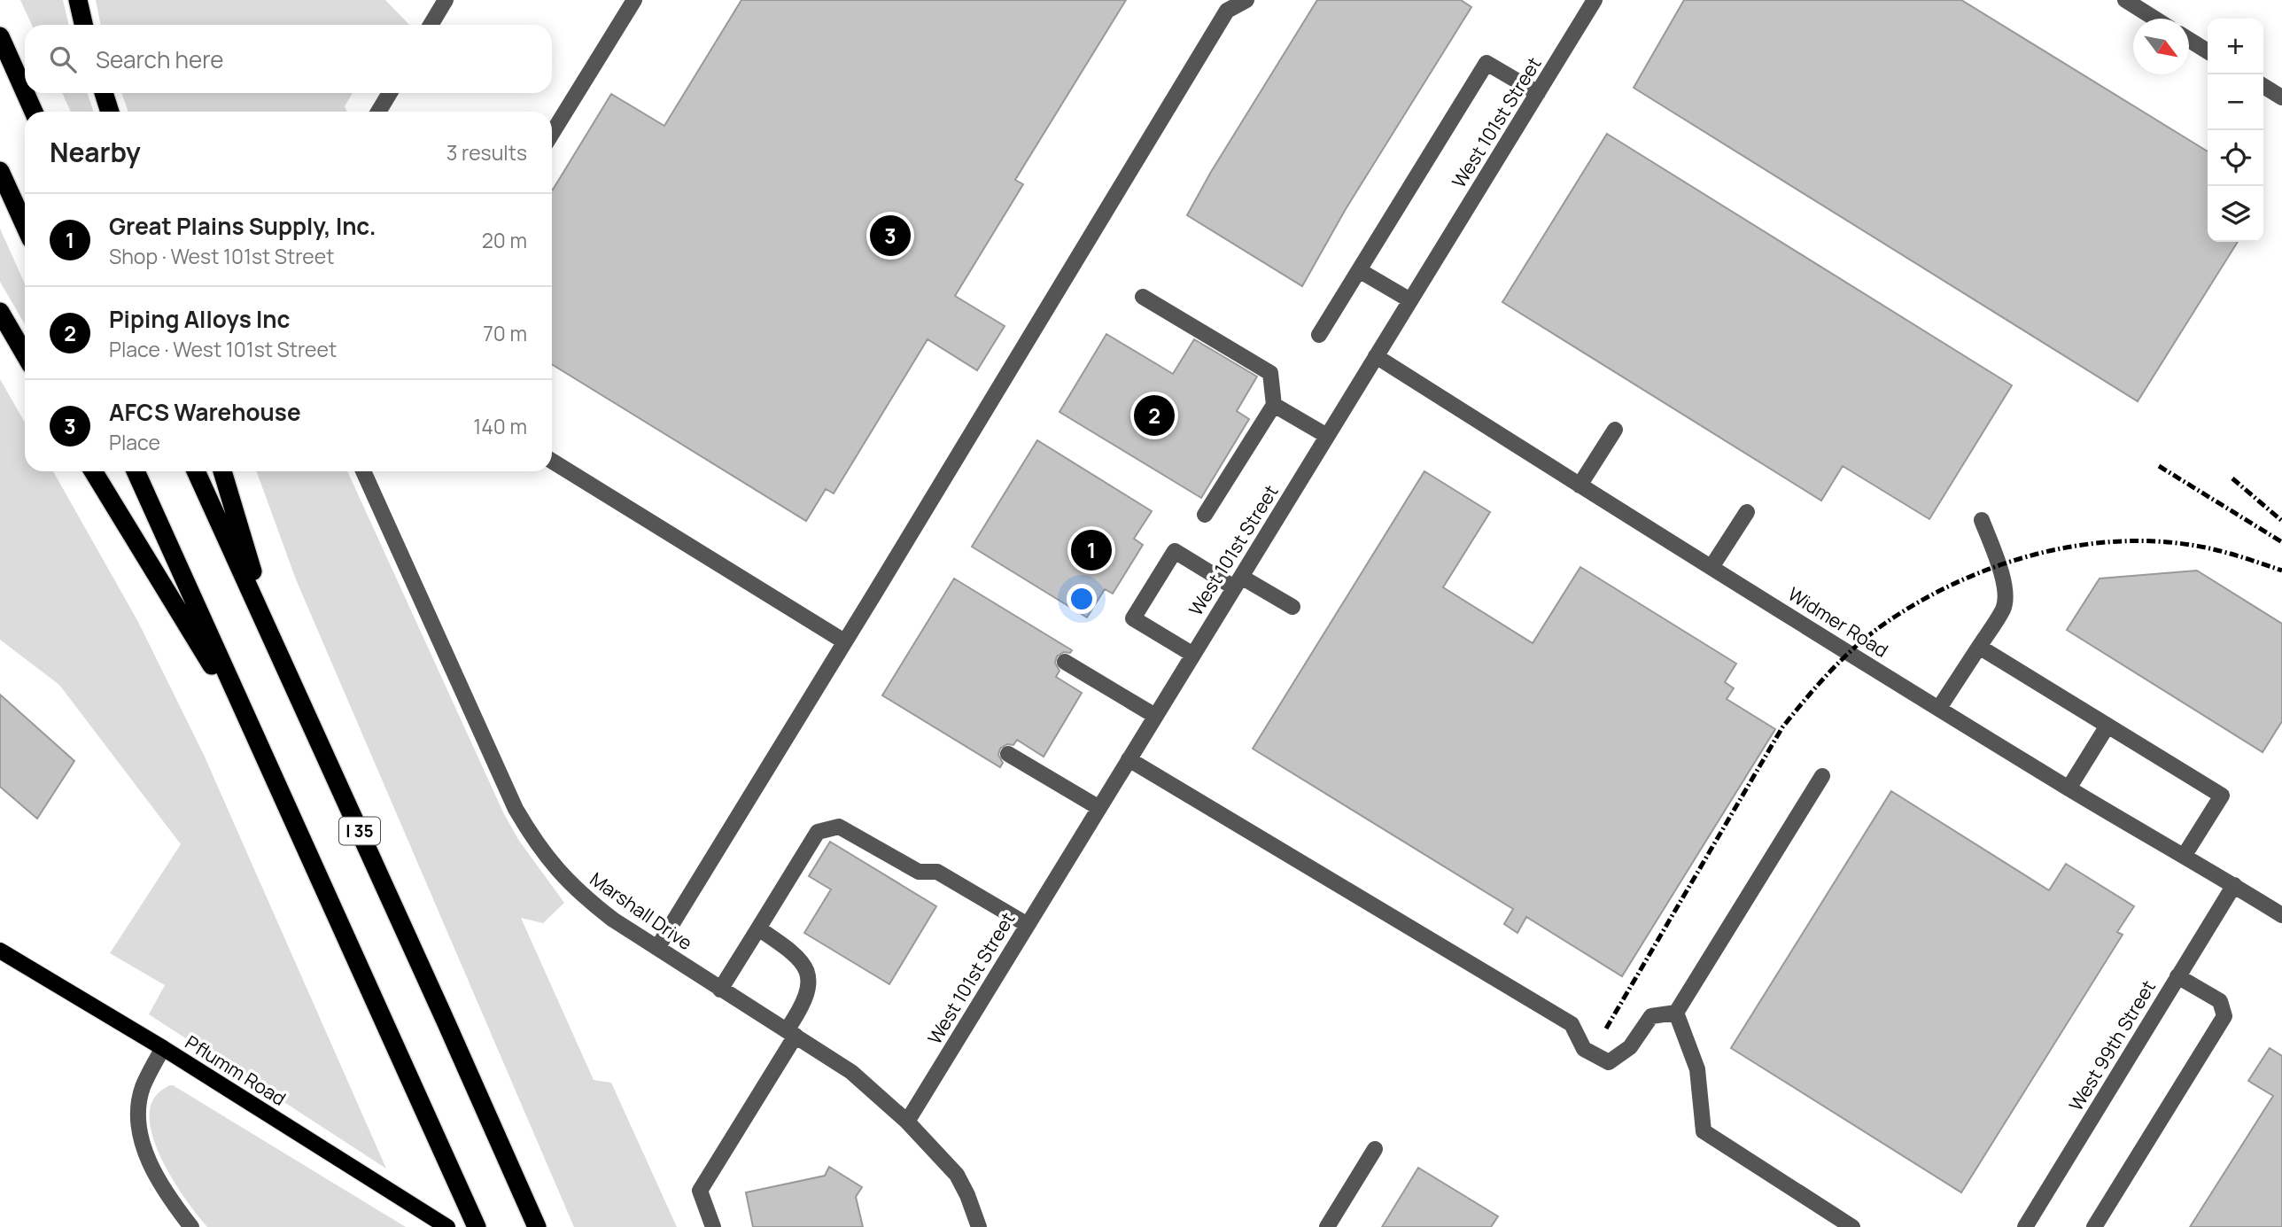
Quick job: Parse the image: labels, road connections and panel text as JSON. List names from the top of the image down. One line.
{"streets":{"highway":["I 35"],"main road":["Pflumm Road"],"street":["West 101st Street","Widmer Road","Marshall Drive","West 99th Street"]},"crossings":[["West 101st Street","Widmer Road"],["West 101st Street","Marshall Drive"],["Widmer Road","West 99th Street"]],"north":"bottom right","page":{"map_buttons":["+","−"],"search":"Search here","heading":["Nearby","3 results"],"list":[{"mark":"1","name":"Great Plains Supply, Inc.","note":"Shop · West 101st Street","value":"20 m"},{"mark":"2","name":"Piping Alloys Inc","note":"Place · West 101st Street","value":"70 m"},{"mark":"3","name":"AFCS Warehouse","note":"Place","value":"140 m"}],"pins":["3","2","1"]}}
